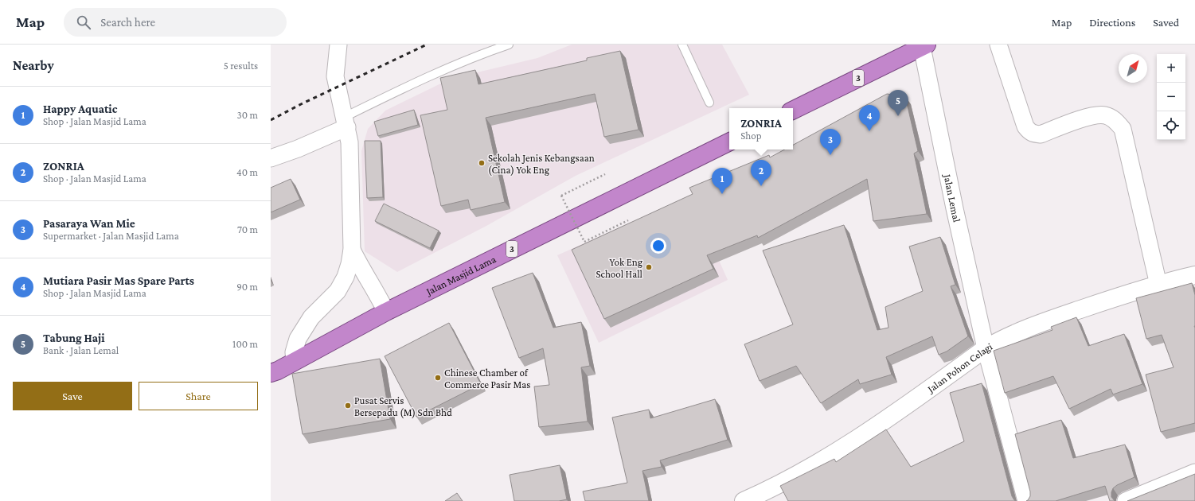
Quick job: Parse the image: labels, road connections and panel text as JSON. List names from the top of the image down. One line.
{"streets":{"highway":["3","Jalan Masjid Lama"],"street":["Jalan Lemal","Jalan Pohon Celagi"]},"crossings":[["3","Jalan Lemal"],["Jalan Lemal","Jalan Pohon Celagi"]],"places":["Sekolah Jenis Kebangsaan (Cina) Yok Eng","Yok Eng School Hall","Chinese Chamber of Commerce Pasir Mas","Pusat Servis Bersepadu (M) Sdn Bhd"],"north":"top right","page":{"header":"Map","search":"Search here","nav":["Map","Directions","Saved"],"heading":["Nearby","5 results"],"map_buttons":["+","−"],"list":[{"mark":"1","name":"Happy Aquatic","note":"Shop · Jalan Masjid Lama","value":"30 m"},{"mark":"2","name":"ZONRIA","note":"Shop · Jalan Masjid Lama","value":"40 m"},{"mark":"3","name":"Pasaraya Wan Mie","note":"Supermarket · Jalan Masjid Lama","value":"70 m"},{"mark":"4","name":"Mutiara Pasir Mas Spare Parts","note":"Shop · Jalan Masjid Lama","value":"90 m"},{"mark":"5","name":"Tabung Haji","note":"Bank · Jalan Lemal","value":"100 m"}],"pins":["5","4","3","2","1"],"popup":["ZONRIA","Shop"],"buttons":["Save","Share"]}}
